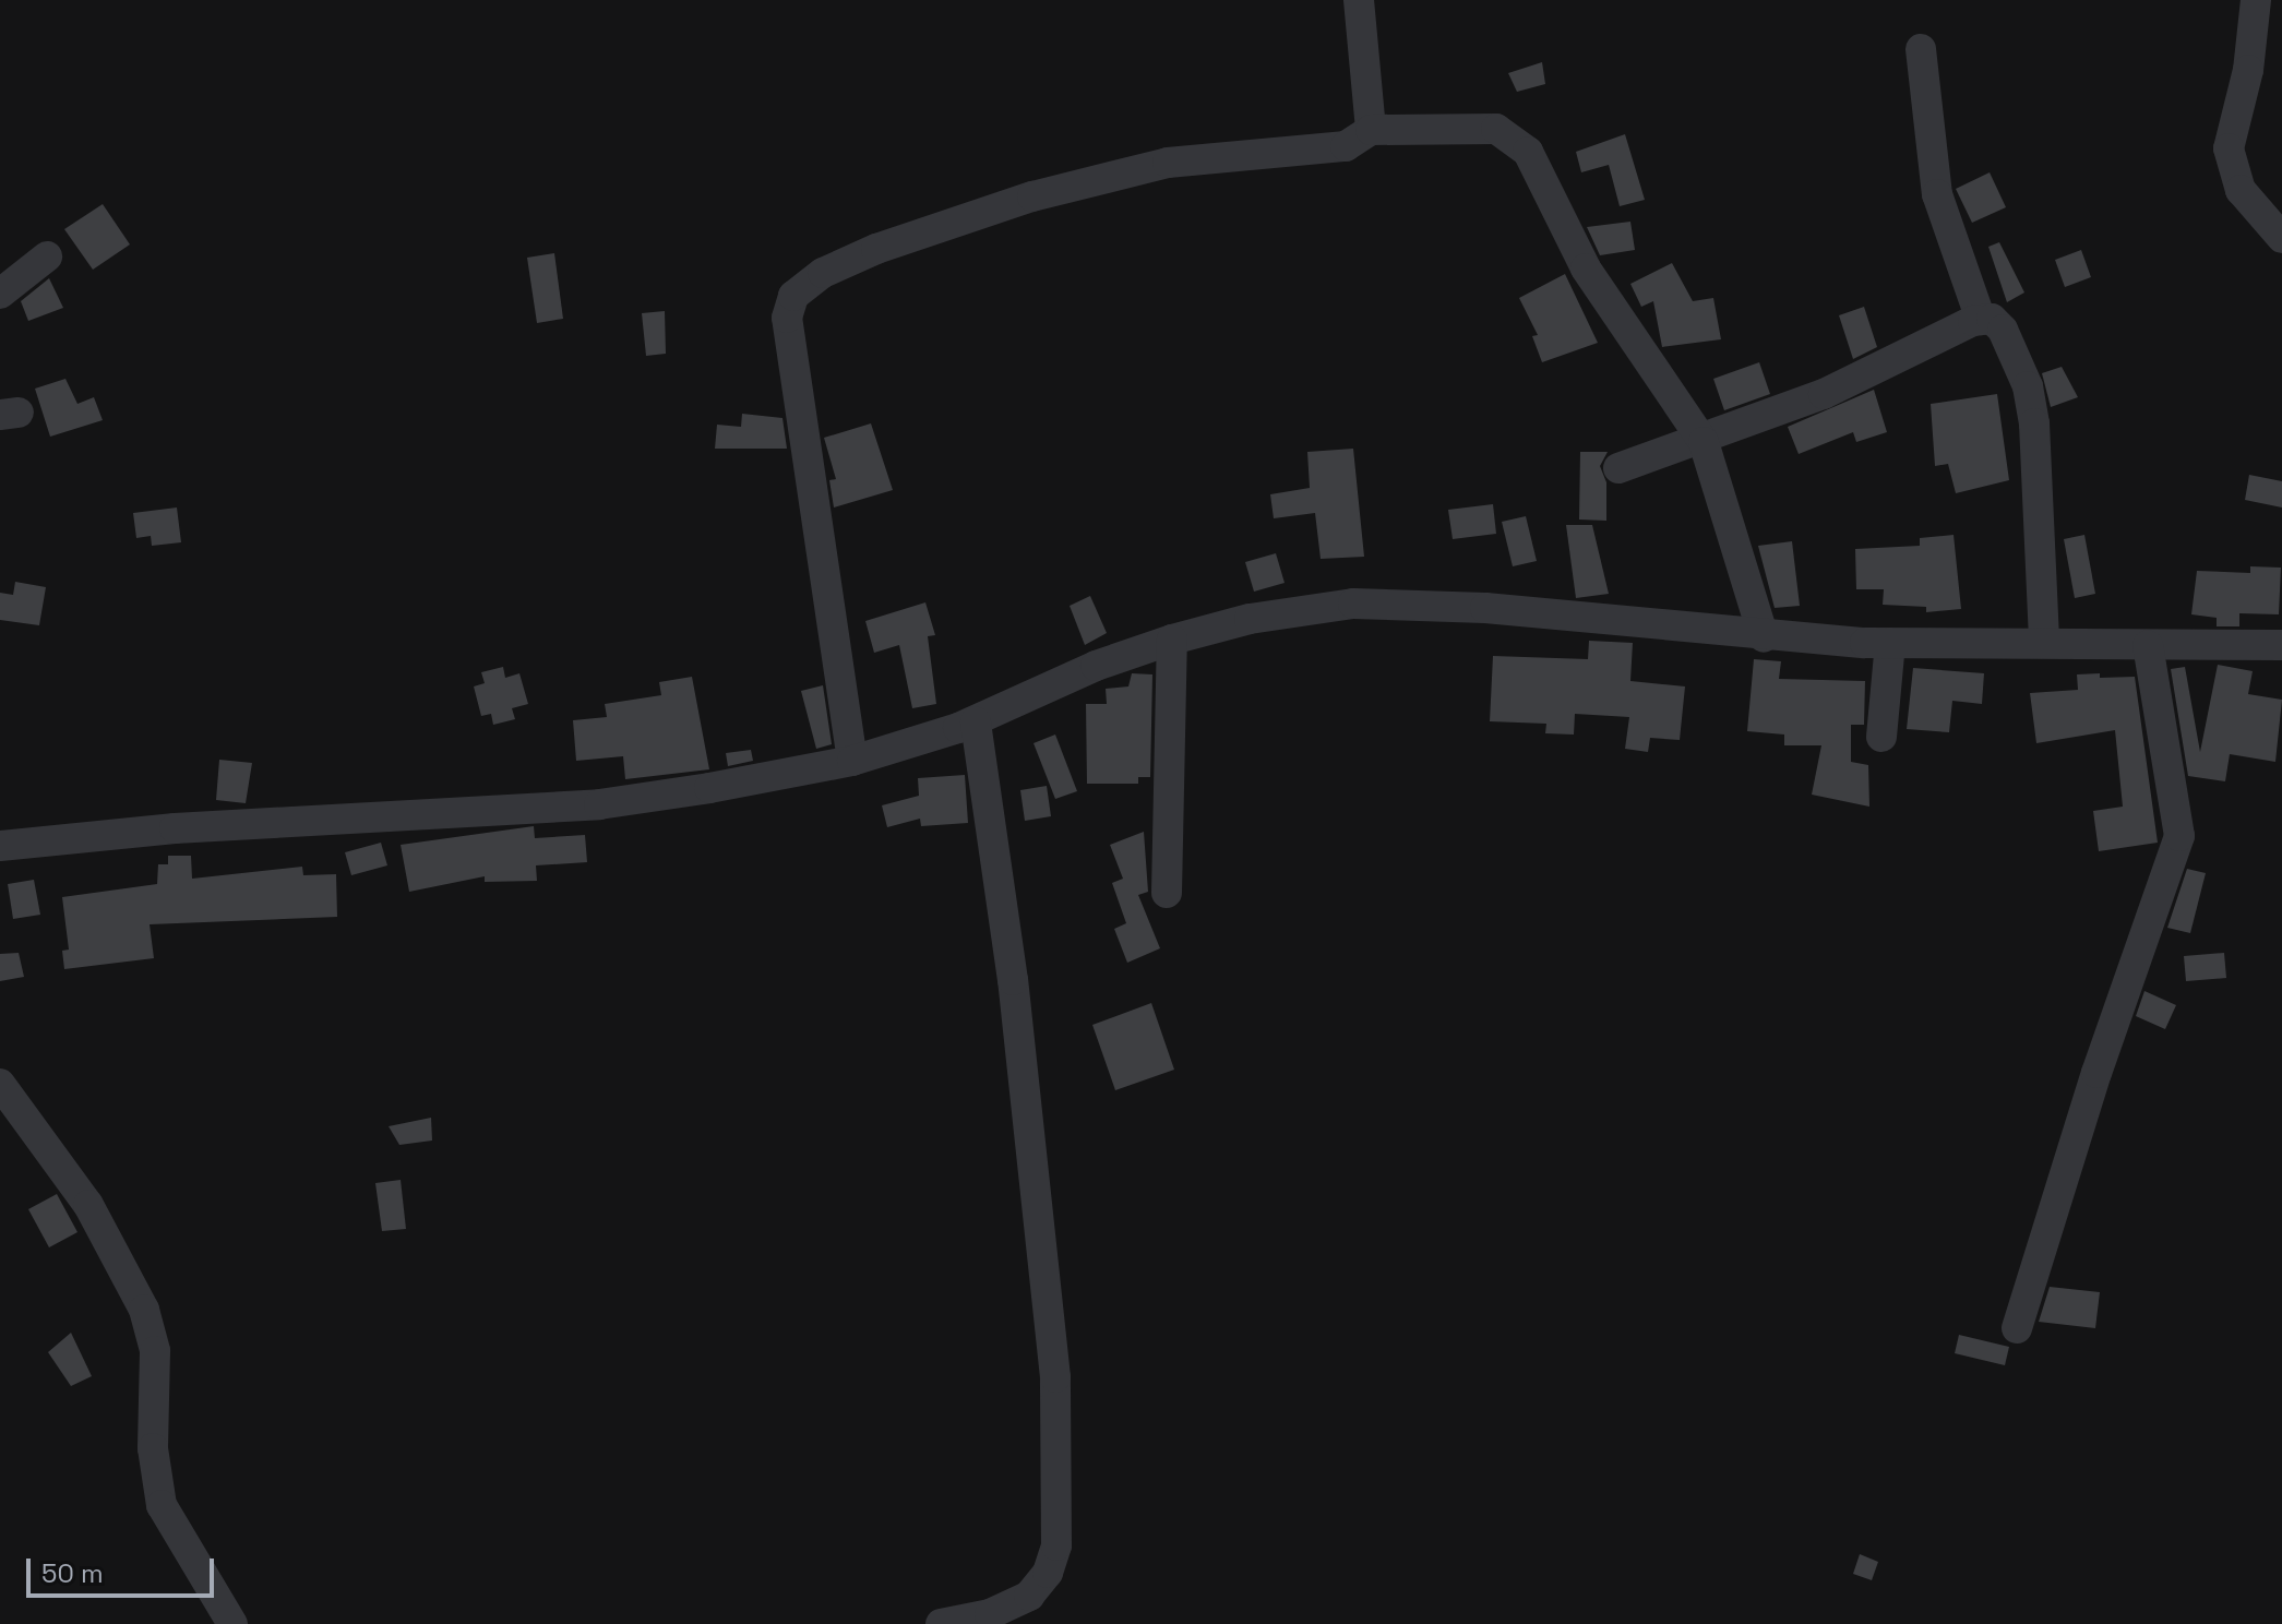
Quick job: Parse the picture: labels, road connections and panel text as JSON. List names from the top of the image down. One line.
{"scale_bar":"50 m"}
